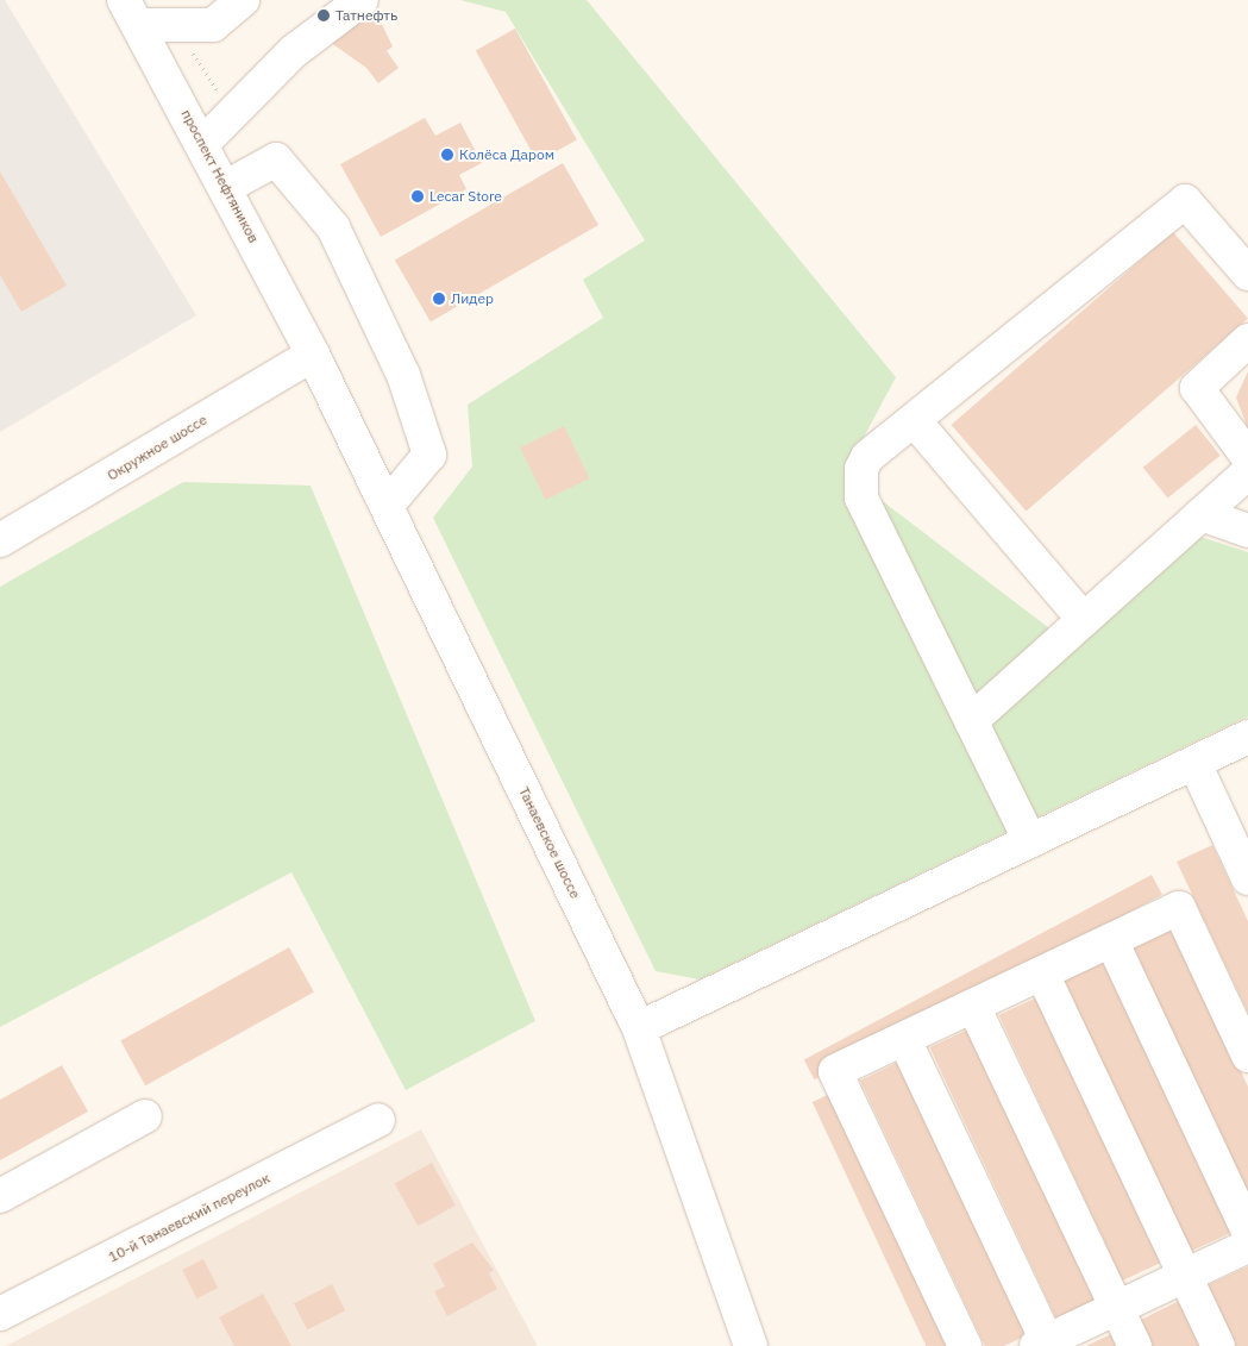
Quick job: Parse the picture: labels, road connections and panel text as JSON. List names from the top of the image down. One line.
{"streets":{"street":["проспект Нефтяников","Окружное шоссе","Танаевское шоссе","10-й Танаевский переулок"]},"crossings":[["проспект Нефтяников","Окружное шоссе"],["проспект Нефтяников","Танаевское шоссе"],["Окружное шоссе","Танаевское шоссе"]],"places":["Татнефть","Колёса Даром","Lecar Store","Лидер"]}
